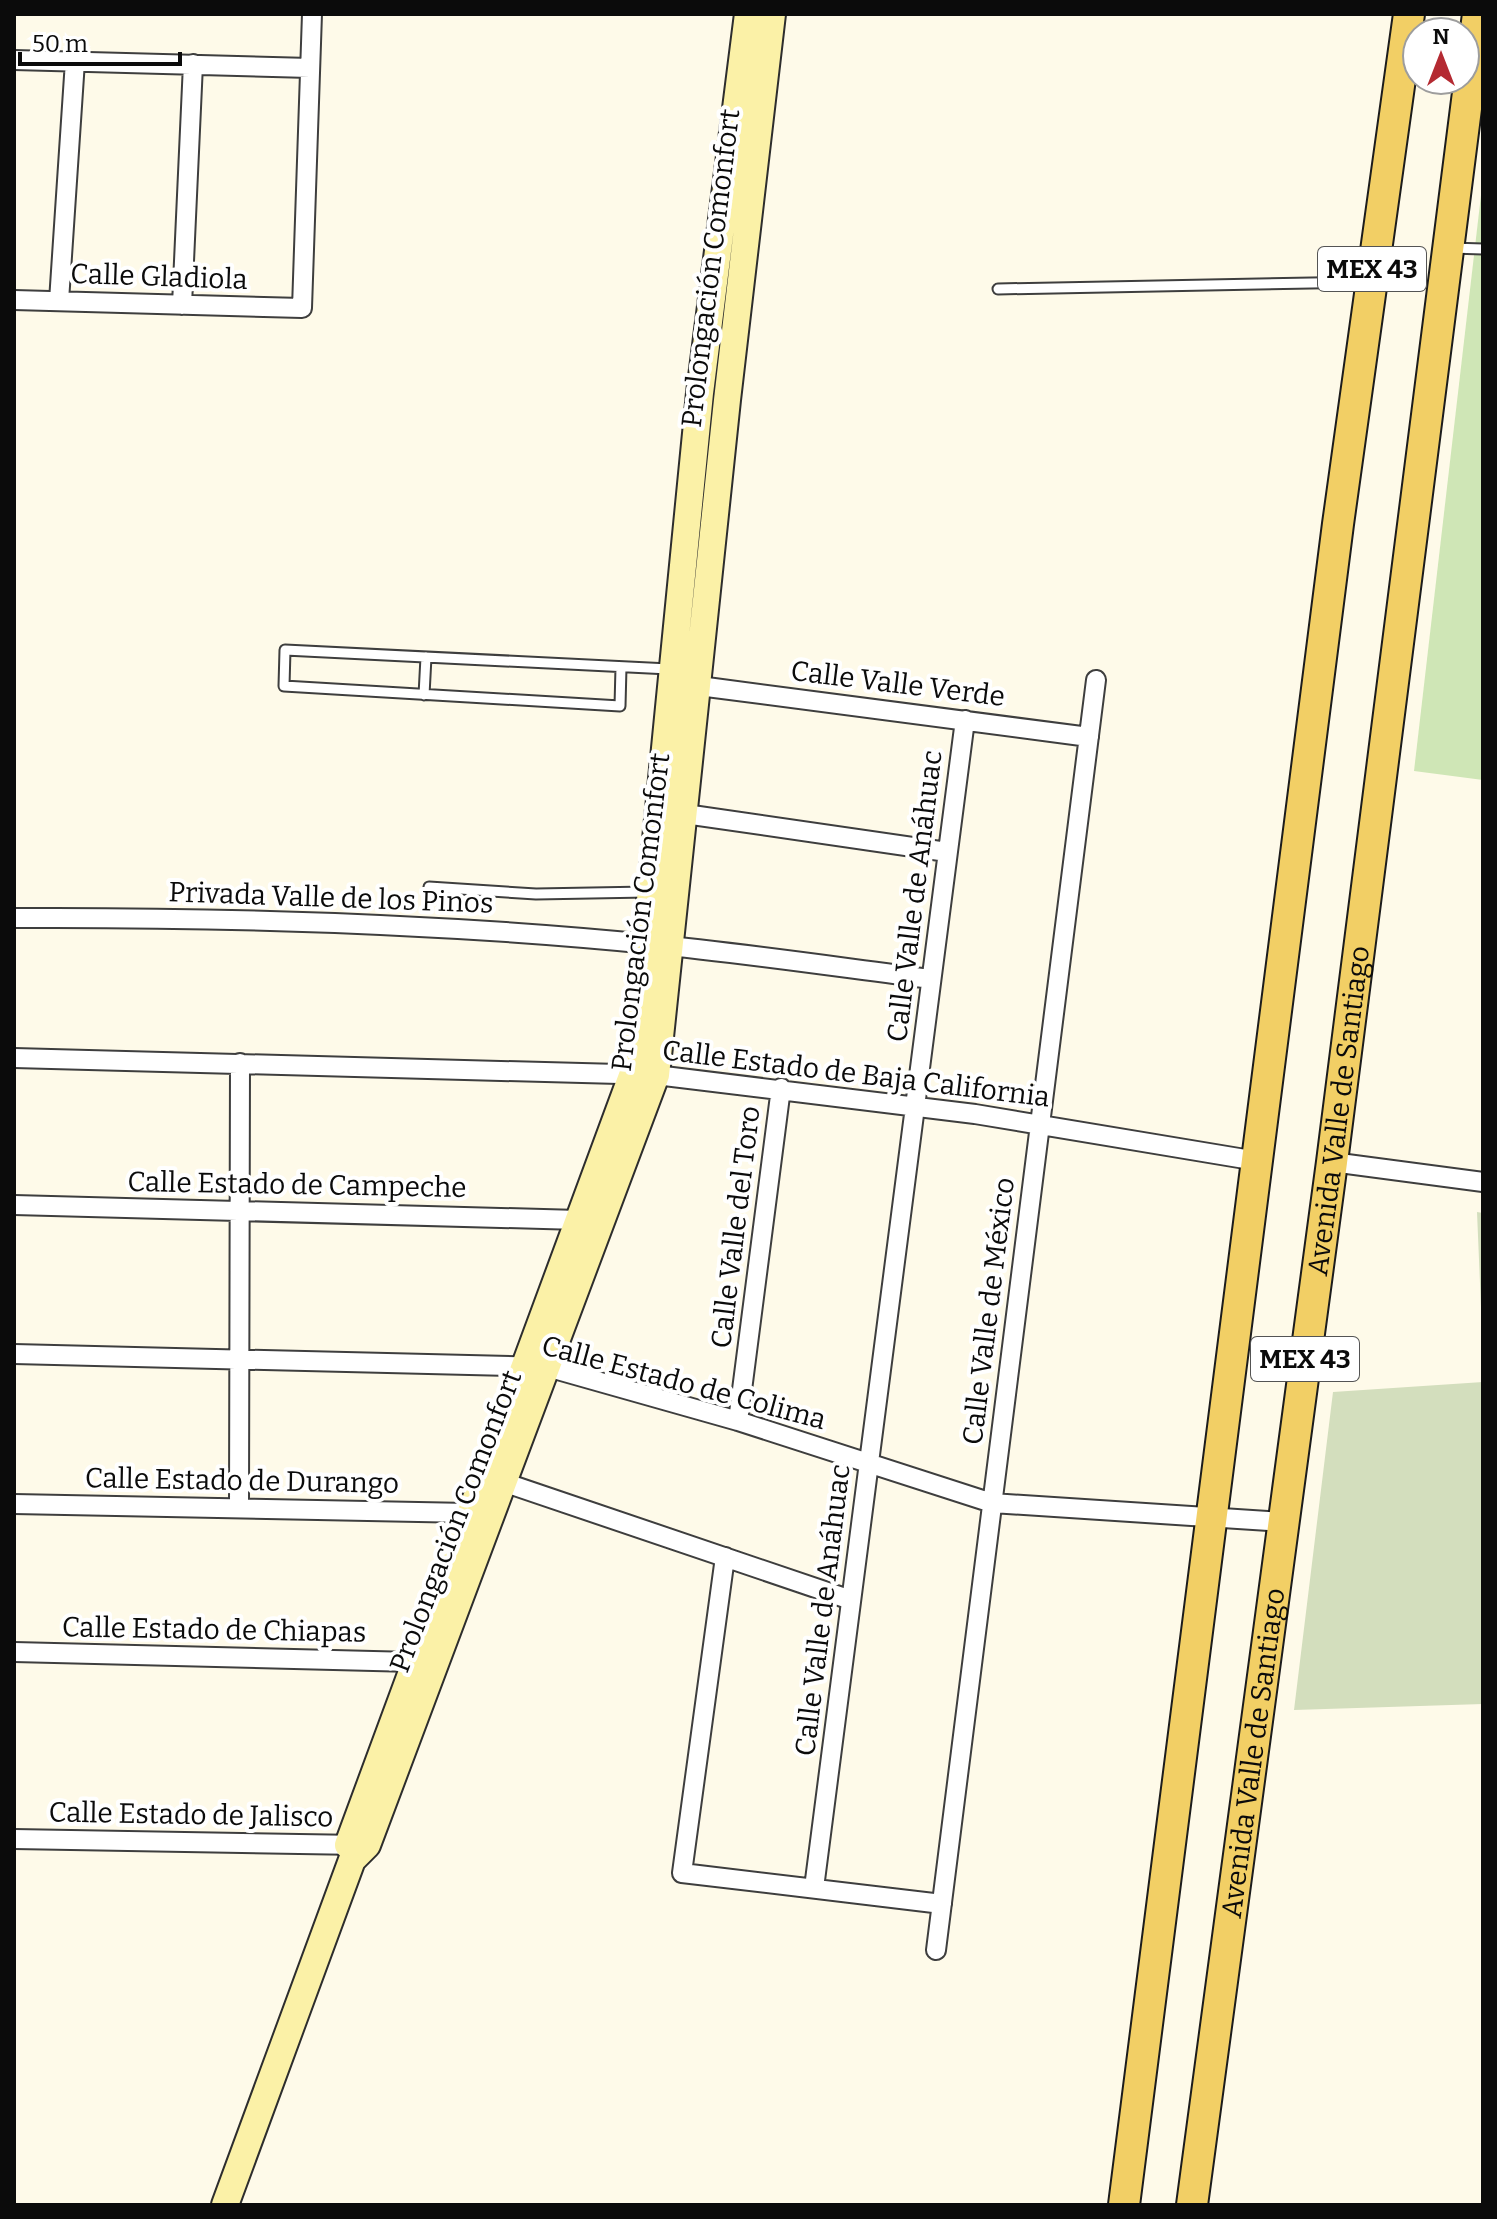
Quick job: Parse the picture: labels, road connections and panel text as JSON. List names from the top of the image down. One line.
{"streets":{"main road":["MEX 43","Avenida Valle de Santiago"],"street":["Prolongación Comonfort","Calle Gladiola","Calle Valle Verde","Calle Valle de Anáhuac","Privada Valle de los Pinos","Calle Estado de Baja California","Calle Estado de Campeche","Calle Valle del Toro","Calle Valle de México","Calle Estado de Colima","Calle Estado de Durango","Calle Estado de Chiapas","Calle Estado de Jalisco"]},"crossings":[["Prolongación Comonfort","Calle Valle Verde"],["Prolongación Comonfort","Privada Valle de los Pinos"],["Prolongación Comonfort","Calle Estado de Baja California"],["Prolongación Comonfort","Calle Estado de Campeche"],["Prolongación Comonfort","Calle Estado de Colima"],["Prolongación Comonfort","Calle Estado de Durango"],["Prolongación Comonfort","Calle Estado de Chiapas"],["Prolongación Comonfort","Calle Estado de Jalisco"],["MEX 43","Calle Estado de Baja California"],["MEX 43","Calle Estado de Colima"],["Calle Valle Verde","Calle Valle de Anáhuac"],["Calle Valle Verde","Calle Valle de México"],["Calle Valle de Anáhuac","Privada Valle de los Pinos"],["Calle Valle de Anáhuac","Calle Estado de Baja California"],["Calle Valle de Anáhuac","Calle Estado de Colima"],["Calle Estado de Baja California","Calle Valle del Toro"],["Calle Estado de Baja California","Calle Valle de México"],["Avenida Valle de Santiago","Calle Estado de Colima"],["Calle Valle del Toro","Calle Estado de Colima"],["Calle Valle de México","Calle Estado de Colima"]],"scale_bar":"50 m","north":"top"}
